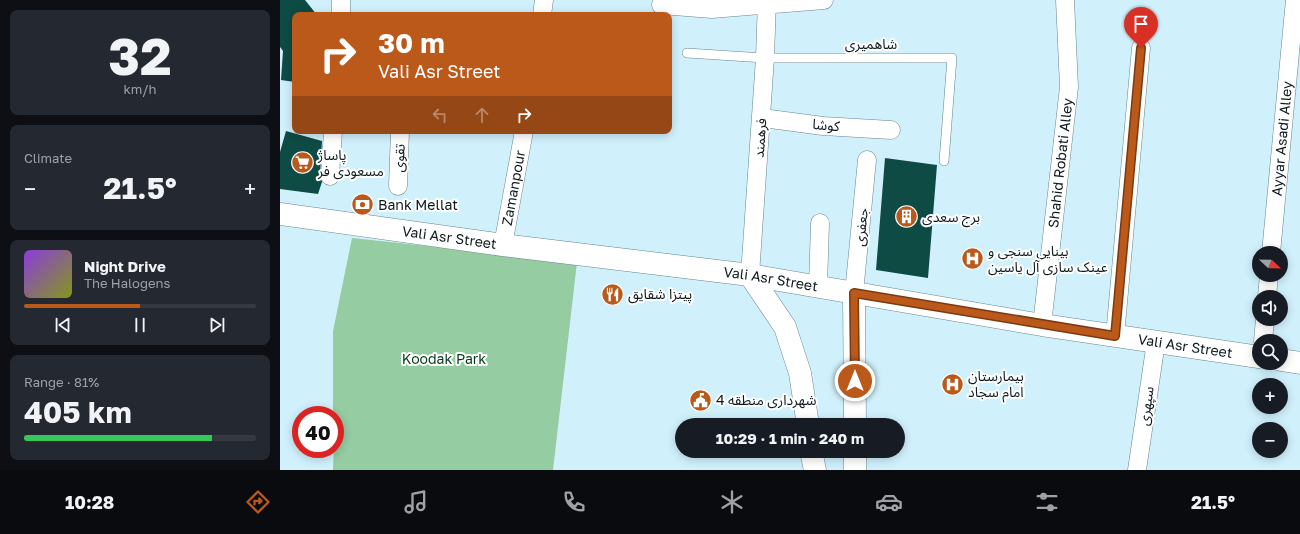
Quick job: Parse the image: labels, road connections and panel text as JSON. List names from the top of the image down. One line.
{"streets":{"main road":["Vali Asr Street"],"street":["کوشا","فرهمند","Ayyar Asadi Alley","تقوی","Shahid Robati Alley","Zamanpour","جعفری","سپهری"],"lane":["شاهمیری"]},"crossings":[["شاهمیری","فرهمند"],["کوشا","فرهمند"],["فرهمند","Vali Asr Street"],["Shahid Robati Alley","Vali Asr Street"],["Zamanpour","Vali Asr Street"],["جعفری","Vali Asr Street"],["Vali Asr Street","سپهری"]],"parks":["Koodak Park"],"places":{"supermarket":["پاساژ مسعودی فر"],"bank":["Bank Mellat"],"building":["برج سعدی"],"hospital":["بینایی سنجی و عینک سازی آل یاسین","بیمارستان امام سجاد"],"restaurant":["پیتزا شقایق"],"public building":["شهرداری منطقه 4"]},"north":"right","page":{"tile":[["32","km/h"],"Climate",["Range · 81%","405 km"]],"turn":["30 m","Vali Asr Street"],"heat":["−","21.5°","+"],"map_buttons":["+","−"],"song":["Night Drive","The Halogens"],"limit":"40","trip":"10:29 · 1 min · 240 m","tabs":["10:28","21.5°"]}}
